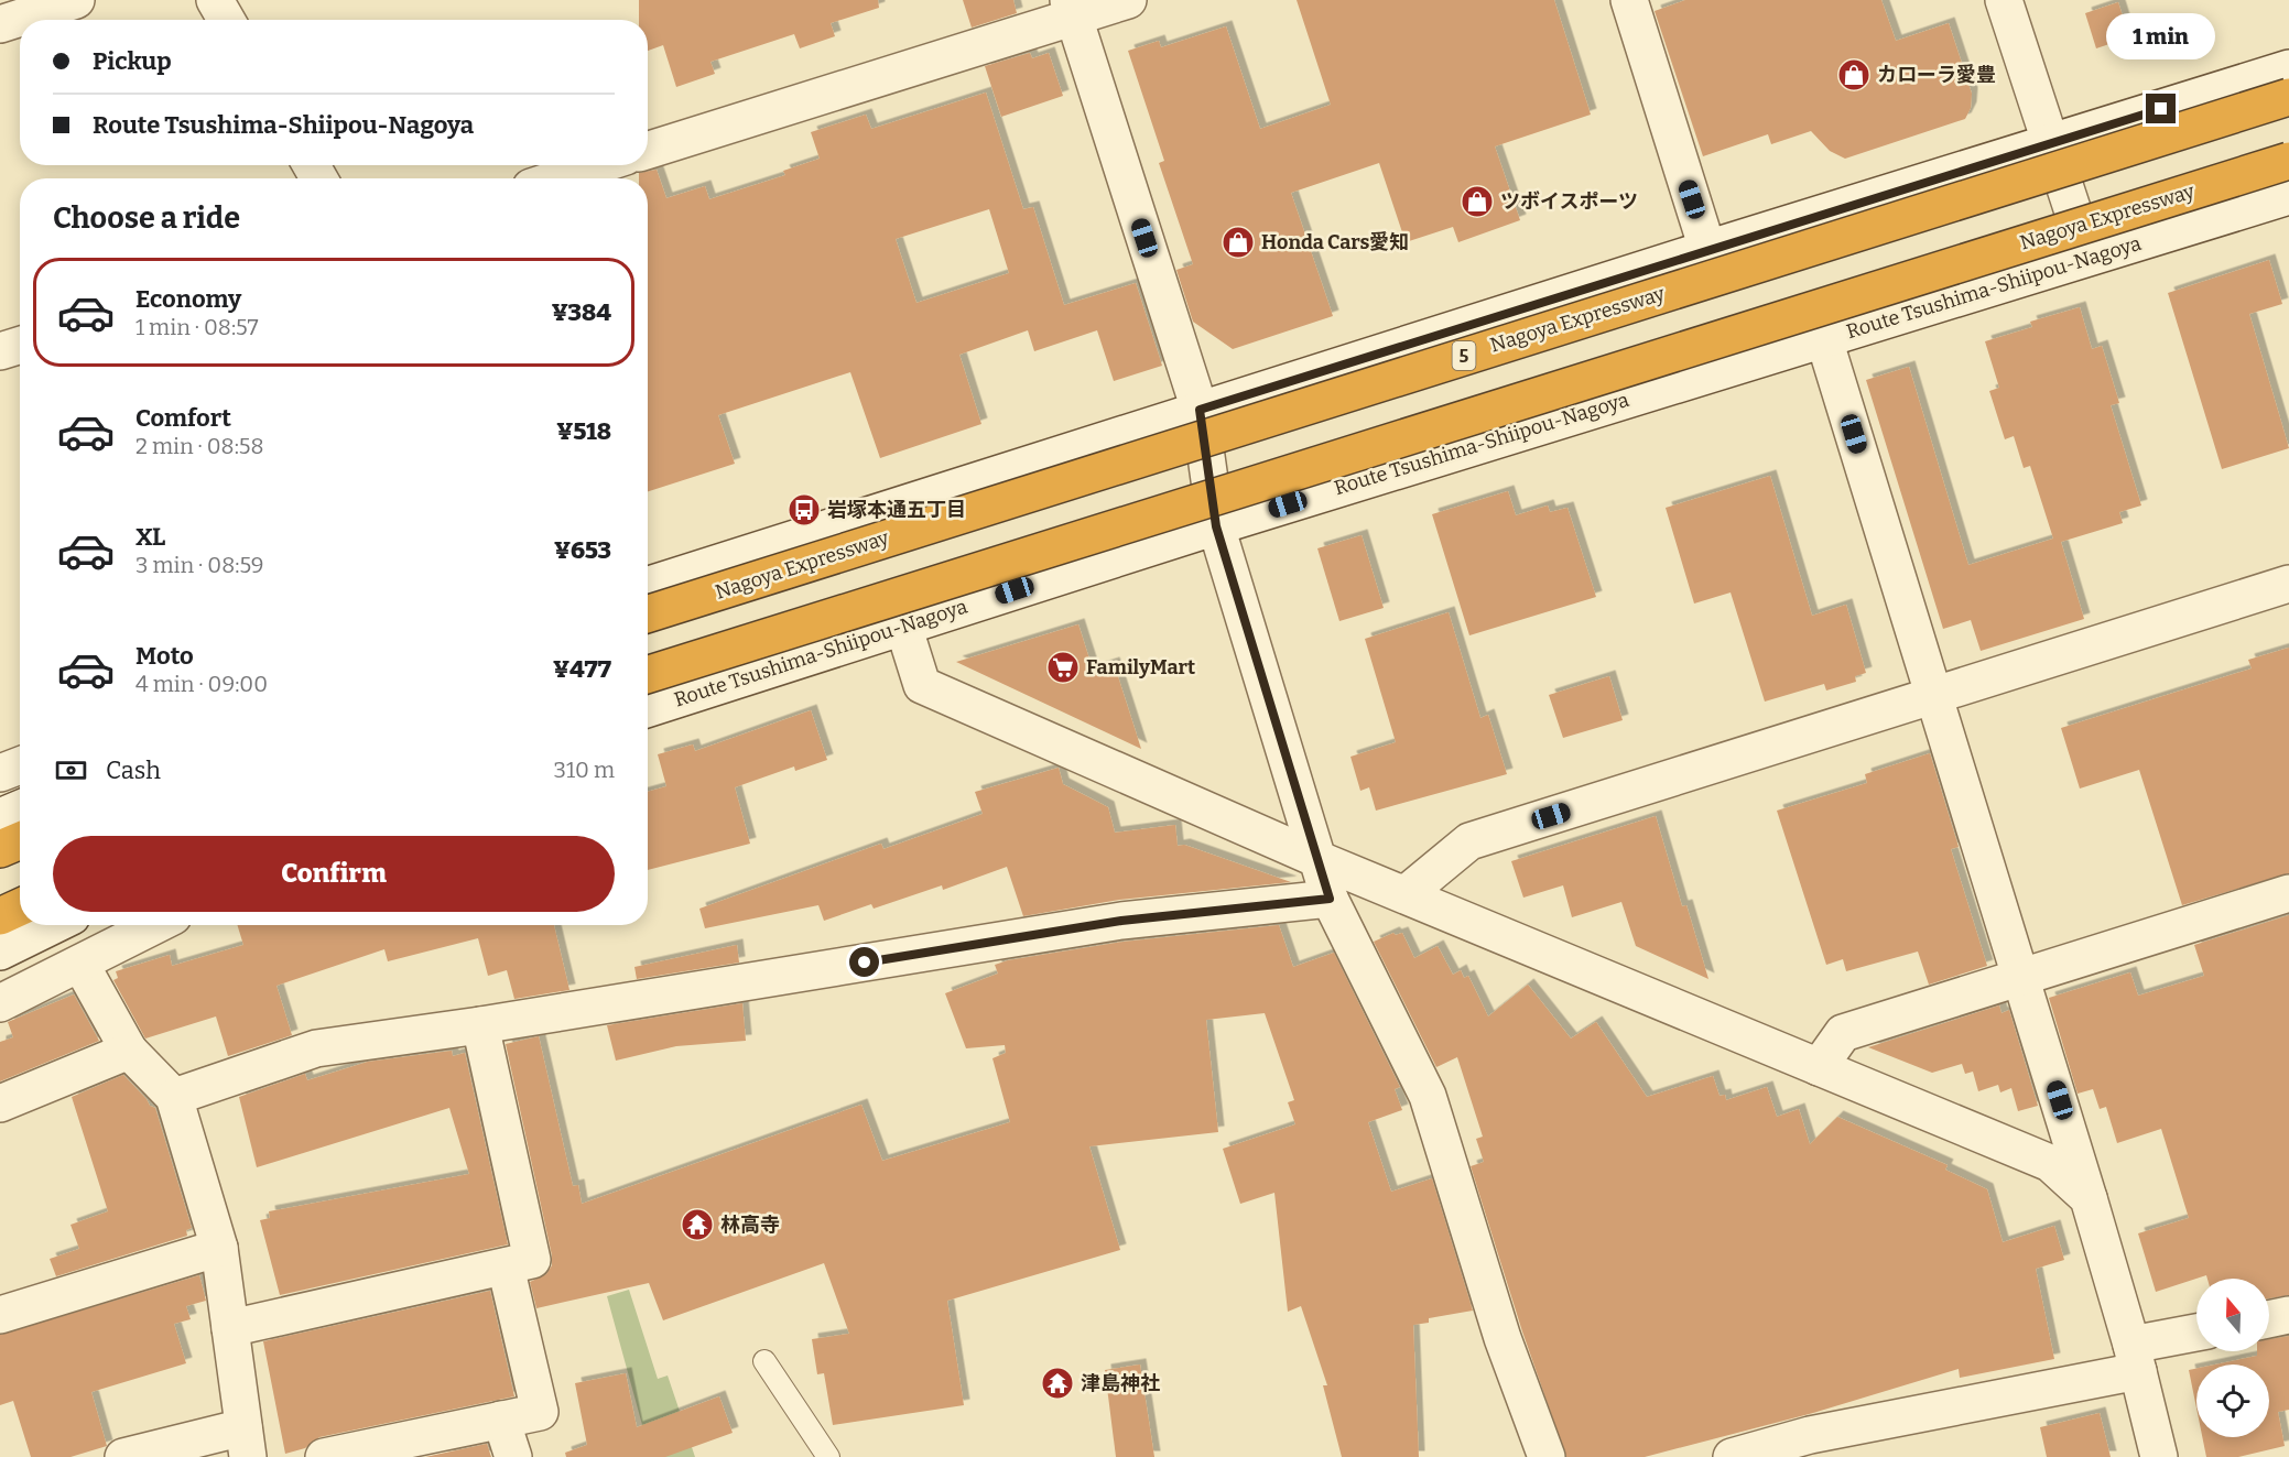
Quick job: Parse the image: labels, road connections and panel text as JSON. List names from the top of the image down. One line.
{"streets":{"highway":["Nagoya Expressway","5"],"street":["Route Tsushima-Shiipou-Nagoya"]},"places":{"shop":["カローラ愛豊","ツボイスポーツ","Honda Cars愛知"],"bus stop":["岩塚本通五丁目"],"supermarket":["FamilyMart"],"temple":["林高寺","津島神社"]},"north":"top","page":{"bubble":"1 min","banner":["Pickup","Route Tsushima-Shiipou-Nagoya"],"heading":"Choose a ride","list":[{"name":"Economy","note":"1 min · 08:57","value":"¥384"},{"name":"Comfort","note":"2 min · 08:58","value":"¥518"},{"name":"XL","note":"3 min · 08:59","value":"¥653"},{"name":"Moto","note":"4 min · 09:00","value":"¥477"}],"pay":["Cash","310 m"],"buttons":"Confirm"}}
